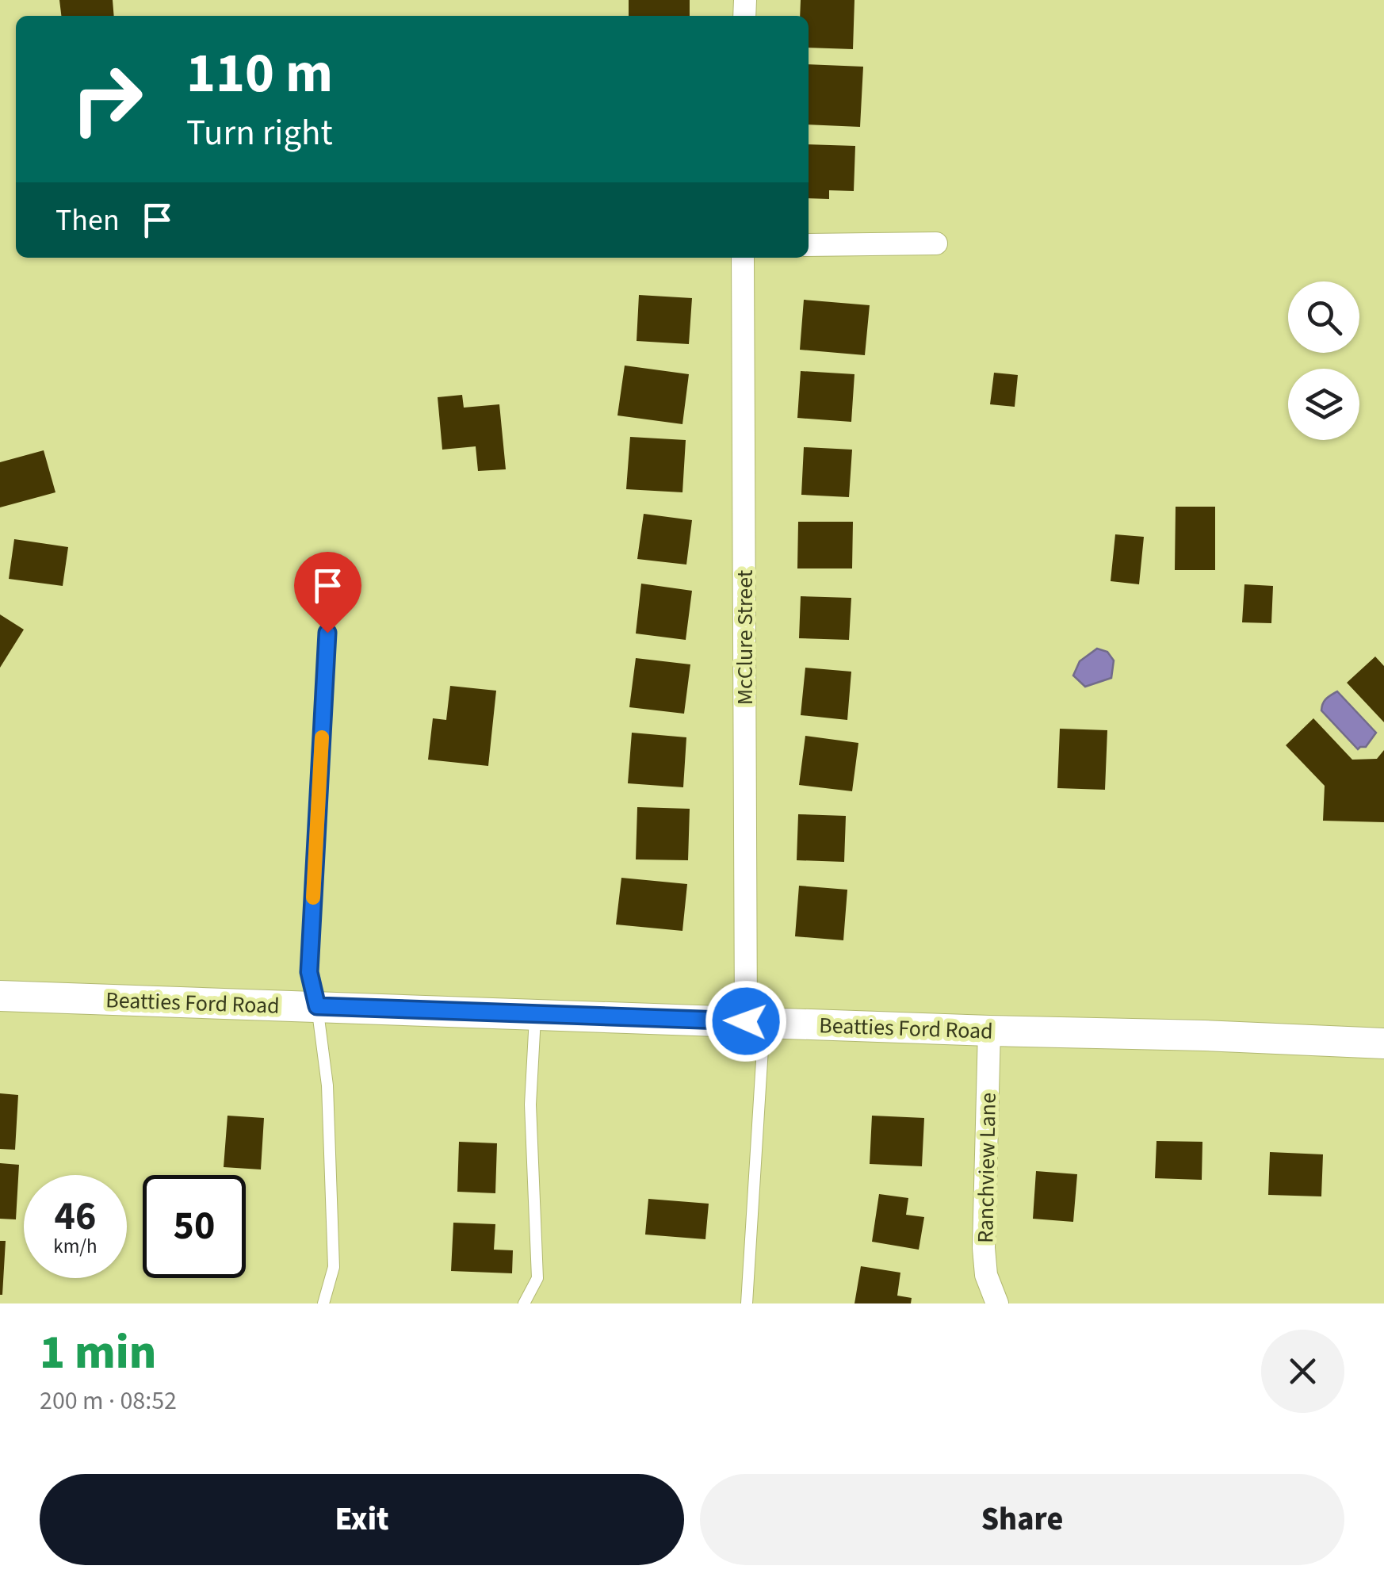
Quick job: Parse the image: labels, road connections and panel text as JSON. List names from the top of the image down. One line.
{"streets":{"main road":["Beatties Ford Road"],"street":["McClure Street","Ranchview Lane"]},"crossings":[["McClure Street","Beatties Ford Road"],["Beatties Ford Road","Ranchview Lane"]],"page":{"turn":["110 m","Turn right"],"then":"Then","speed":"46 km/h","limit":"50","heading":["1 min","200 m · 08:52"],"buttons":["Exit","Share"]}}
